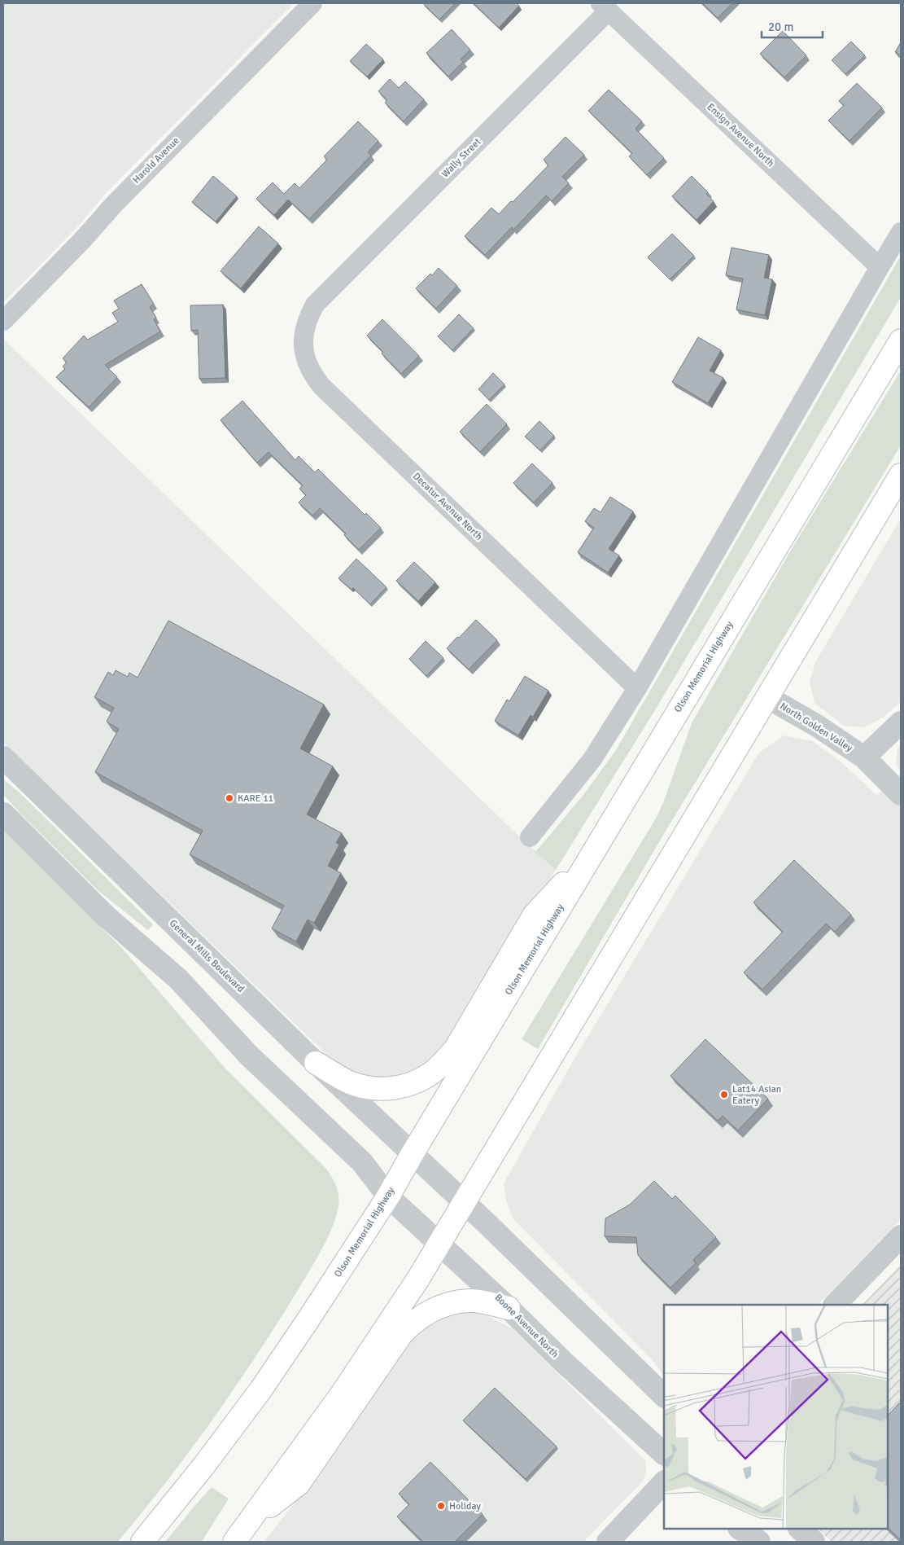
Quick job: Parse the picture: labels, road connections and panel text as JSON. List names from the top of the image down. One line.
{"streets":{"highway":["Olson Memorial Highway"],"street":["Ensign Avenue North","Wally Street","Harold Avenue","Decatur Avenue North","North Golden Valley","General Mills Boulevard","Boone Avenue North"]},"crossings":[["Ensign Avenue North","Wally Street"],["Wally Street","Decatur Avenue North"],["Olson Memorial Highway","General Mills Boulevard"],["Olson Memorial Highway","Boone Avenue North"]],"places":["KARE 11","Lat14 Asian Eatery","Holiday"],"scale_bar":"20 m"}
